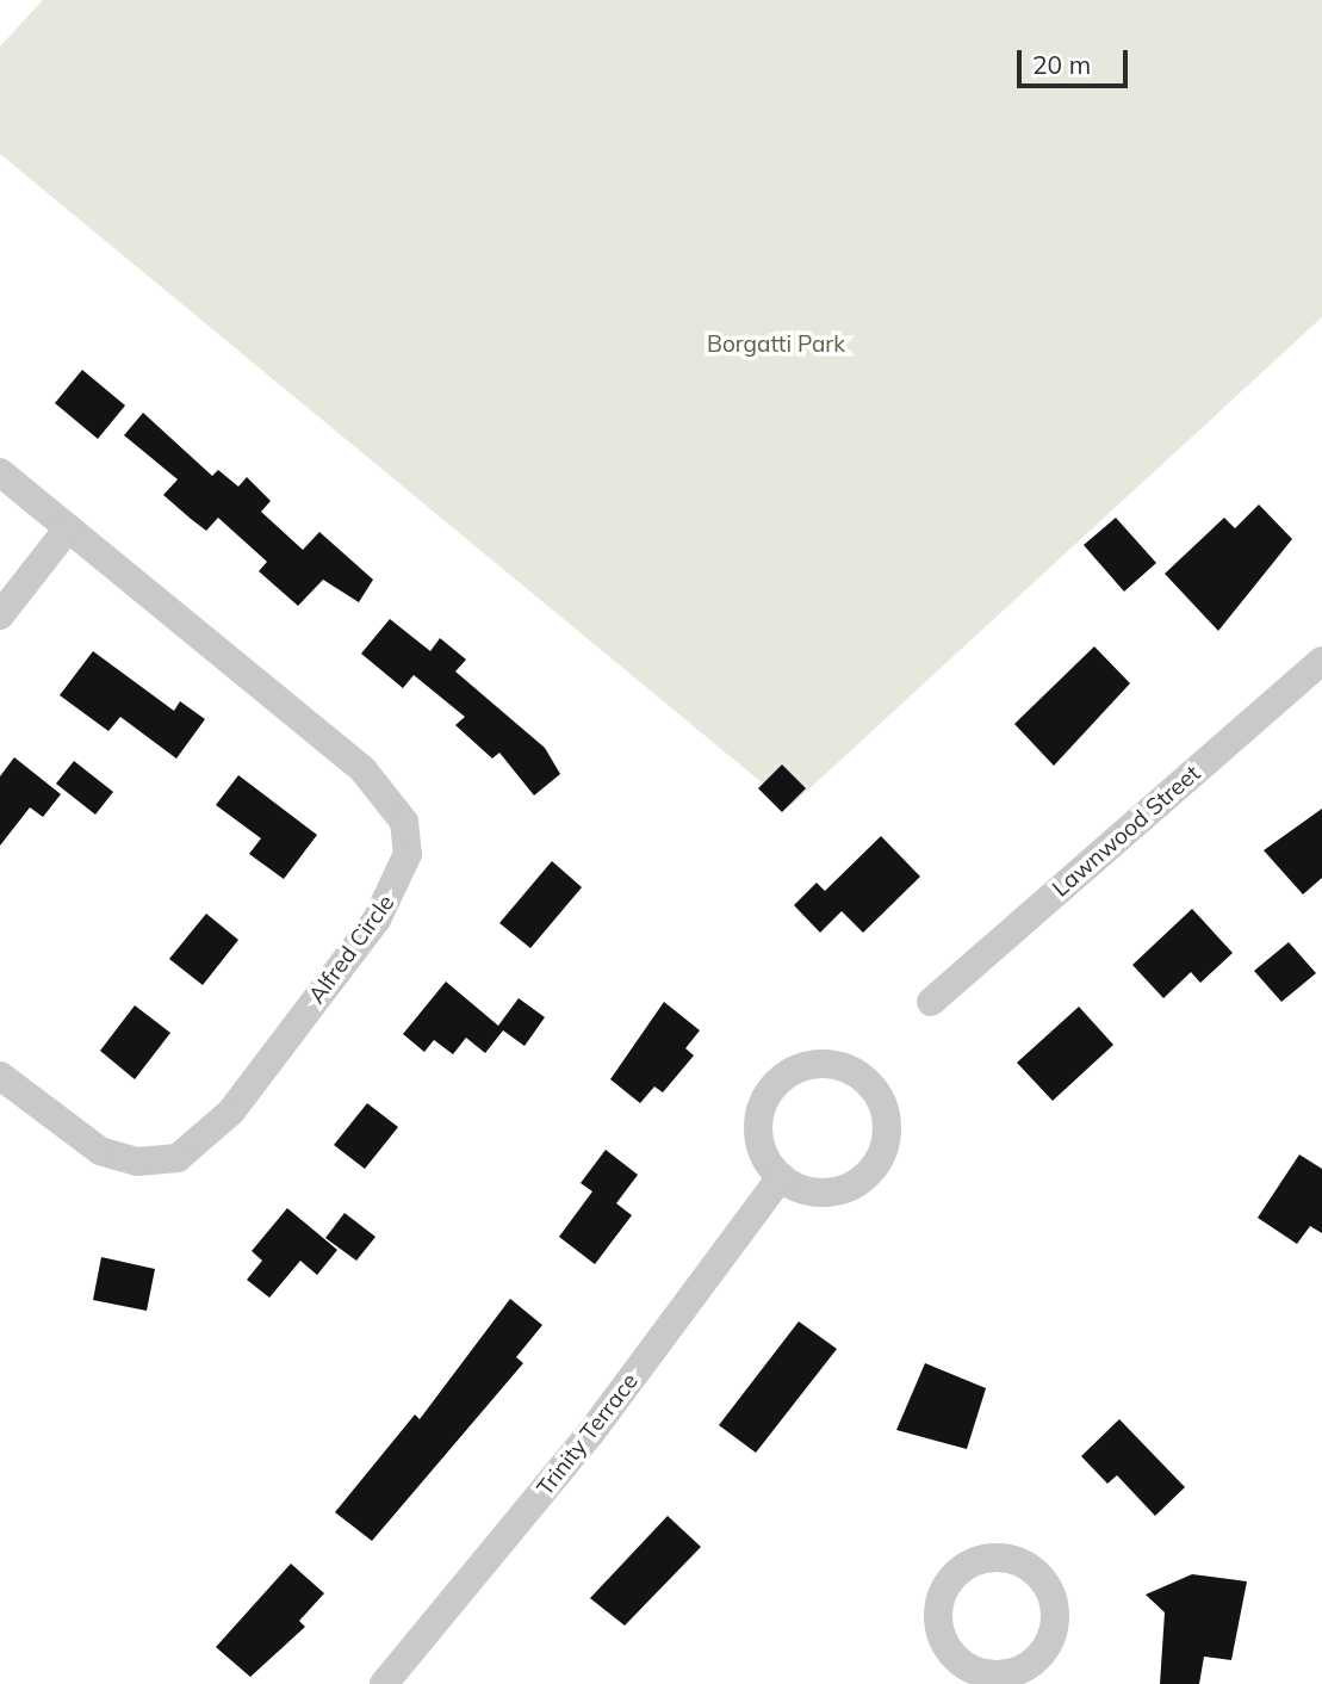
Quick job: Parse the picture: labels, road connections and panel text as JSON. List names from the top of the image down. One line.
{"streets":{"street":["Lawnwood Street","Alfred Circle","Trinity Terrace"]},"parks":["Borgatti Park"],"scale_bar":"20 m"}
